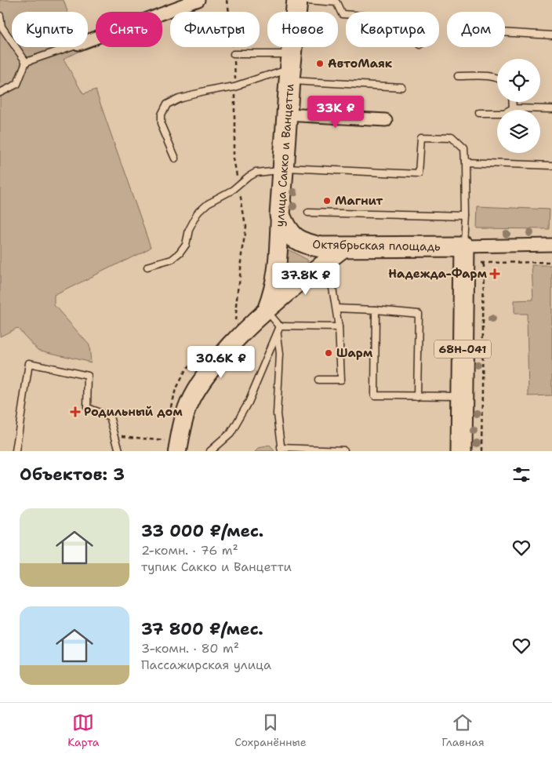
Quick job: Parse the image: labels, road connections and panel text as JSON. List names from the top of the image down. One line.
{"streets":{"main road":["улица Сакко и Ванцетти","Октябрьская площадь","68Н-041"]},"crossings":[["улица Сакко и Ванцетти","Октябрьская площадь"],["Октябрьская площадь","68Н-041"]],"places":{"other":["АвтоМаяк","Магнит","Шарм"],"health":["Надежда-Фарм","Родильный дом"]},"page":{"chip":["Купить","Снять","Фильтры","Новое","Квартира","Дом"],"price":["33K ₽","37.8K ₽","30.6K ₽"],"heading":"Объектов: 3","list":[{"name":"33 000 ₽/мес.","note":"2-комн. · 76 m² · тупик Сакко и Ванцетти"},{"name":"37 800 ₽/мес.","note":"3-комн. · 80 m² · Пассажирская улица"}],"tabs":["Карта","Сохранённые","Главная"]}}
